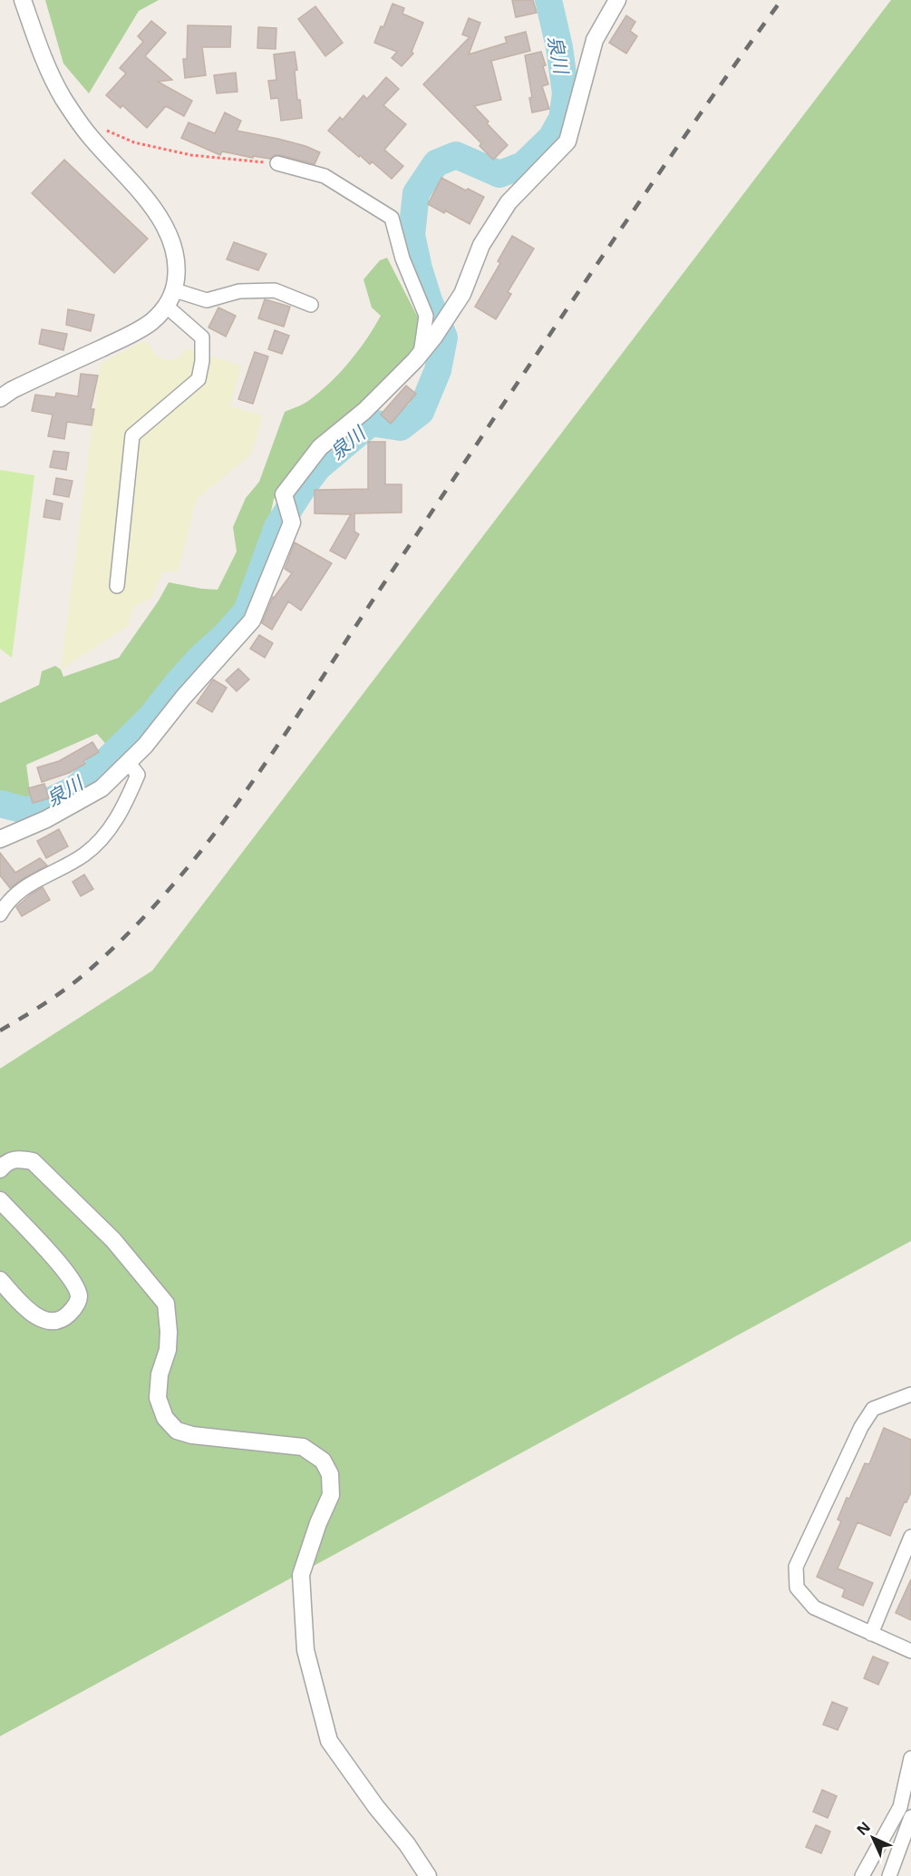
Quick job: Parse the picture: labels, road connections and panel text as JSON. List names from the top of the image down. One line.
{"water":["泉川"],"north":"top left"}
